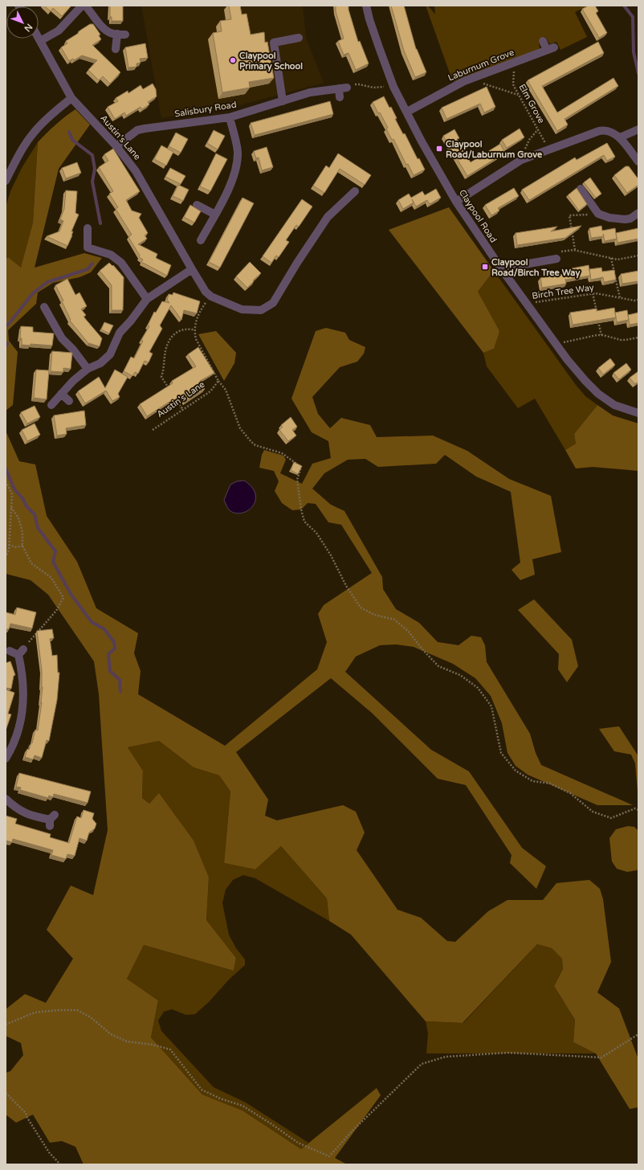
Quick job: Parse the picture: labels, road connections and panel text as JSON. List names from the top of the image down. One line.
{"streets":{"street":["Laburnum Grove","Salisbury Road","Austin's Lane","Claypool Road"],"path":["Elm Grove","Birch Tree Way"]},"crossings":[["Laburnum Grove","Elm Grove"],["Laburnum Grove","Claypool Road"],["Salisbury Road","Austin's Lane"],["Claypool Road","Birch Tree Way"]],"places":{"other":["Claypool Primary School"],"transit":["Claypool Road/Laburnum Grove","Claypool Road/Birch Tree Way"]},"north":"bottom right"}
